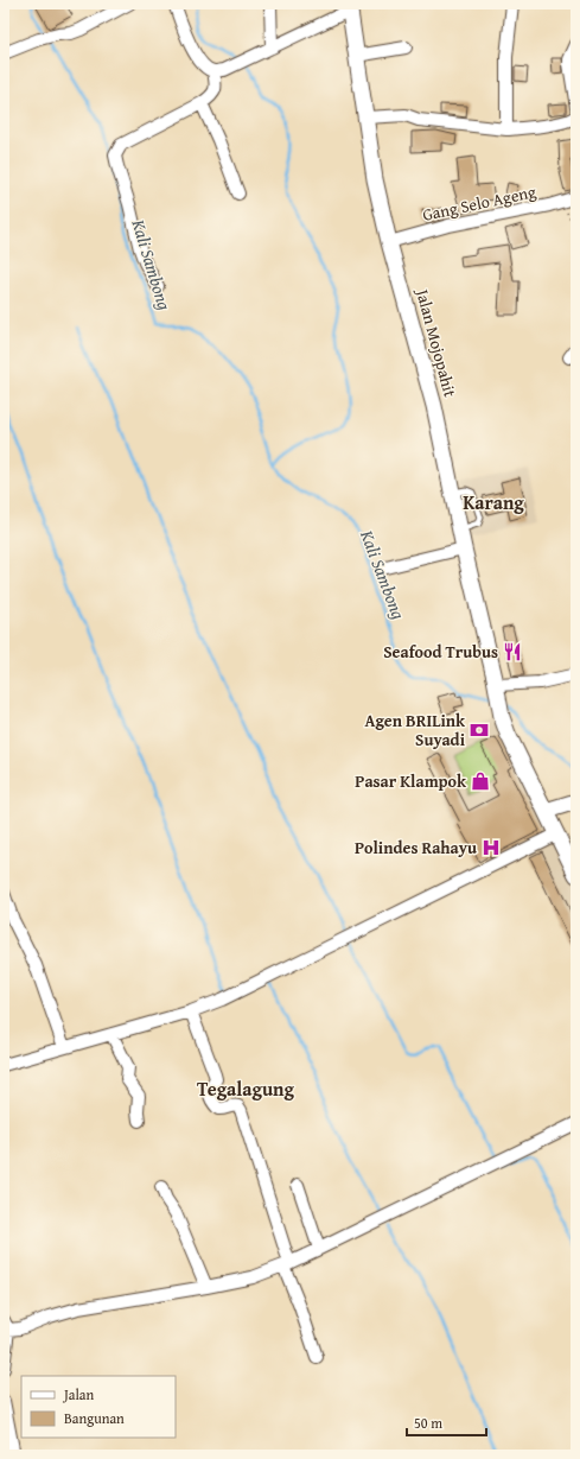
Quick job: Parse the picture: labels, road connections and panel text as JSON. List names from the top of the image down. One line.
{"streets":{"street":["Gang Selo Ageng","Jalan Mojopahit"]},"crossings":[["Gang Selo Ageng","Jalan Mojopahit"]],"districts":["Karang","Tegalagung"],"water":["Kali Sambong"],"places":{"restaurant":["Seafood Trubus"],"bank":["Agen BRILink Suyadi"],"shop":["Pasar Klampok"],"hospital":["Polindes Rahayu"]},"legend":["Jalan","Bangunan"],"scale_bar":"50 m"}
